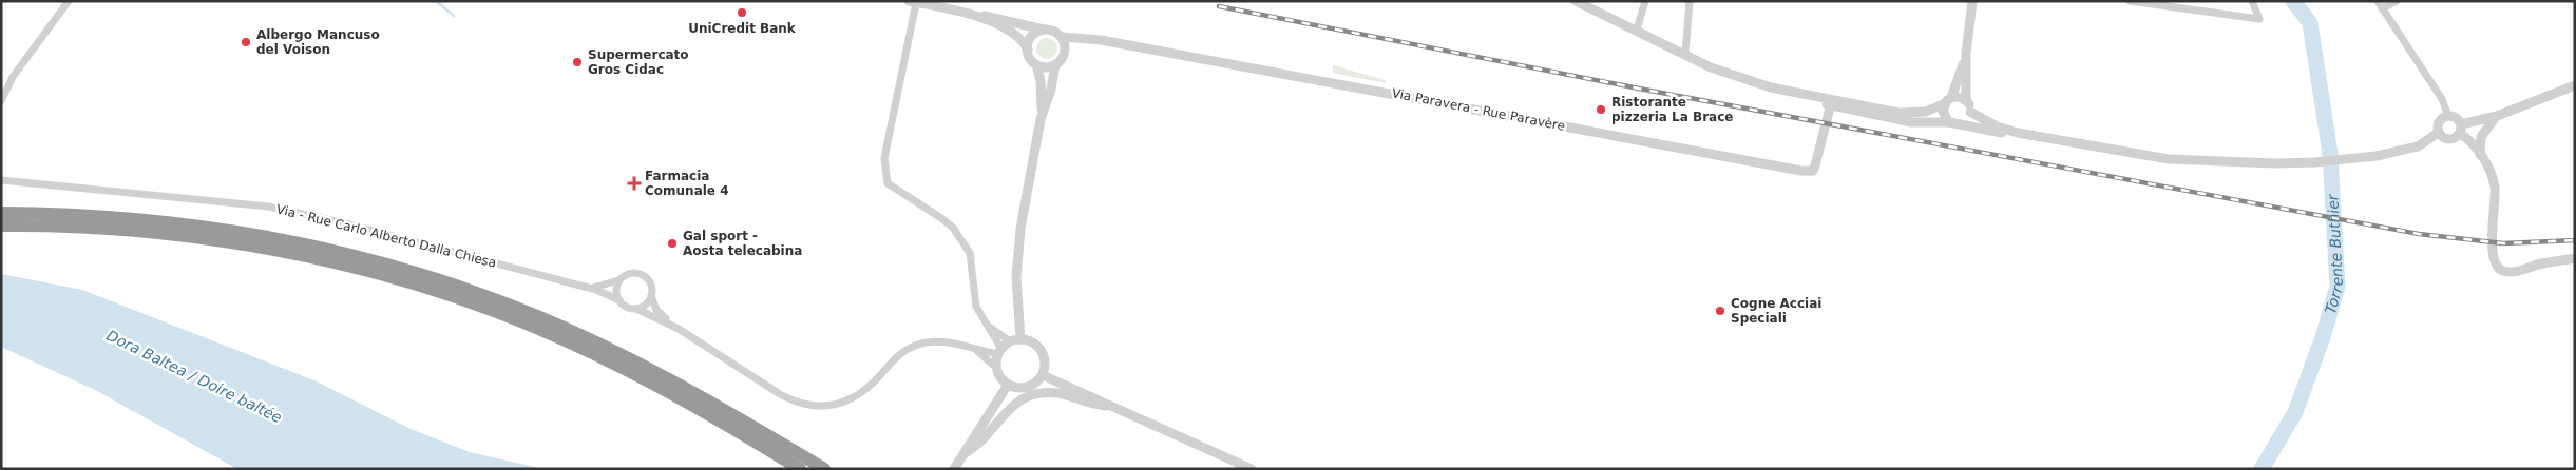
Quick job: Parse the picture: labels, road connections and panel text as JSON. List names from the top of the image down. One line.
{"streets":{"street":["Via Paravera - Rue Paravère","Via - Rue Carlo Alberto Dalla Chiesa"]},"water":["Torrente Buthier","Dora Baltea / Doire baltée"],"places":{"other":["UniCredit Bank","Albergo Mancuso del Voison","Supermercato Gros Cidac","Ristorante pizzeria La Brace","Gal sport - Aosta telecabina","Cogne Acciai Speciali"],"health":["Farmacia Comunale 4"]}}
